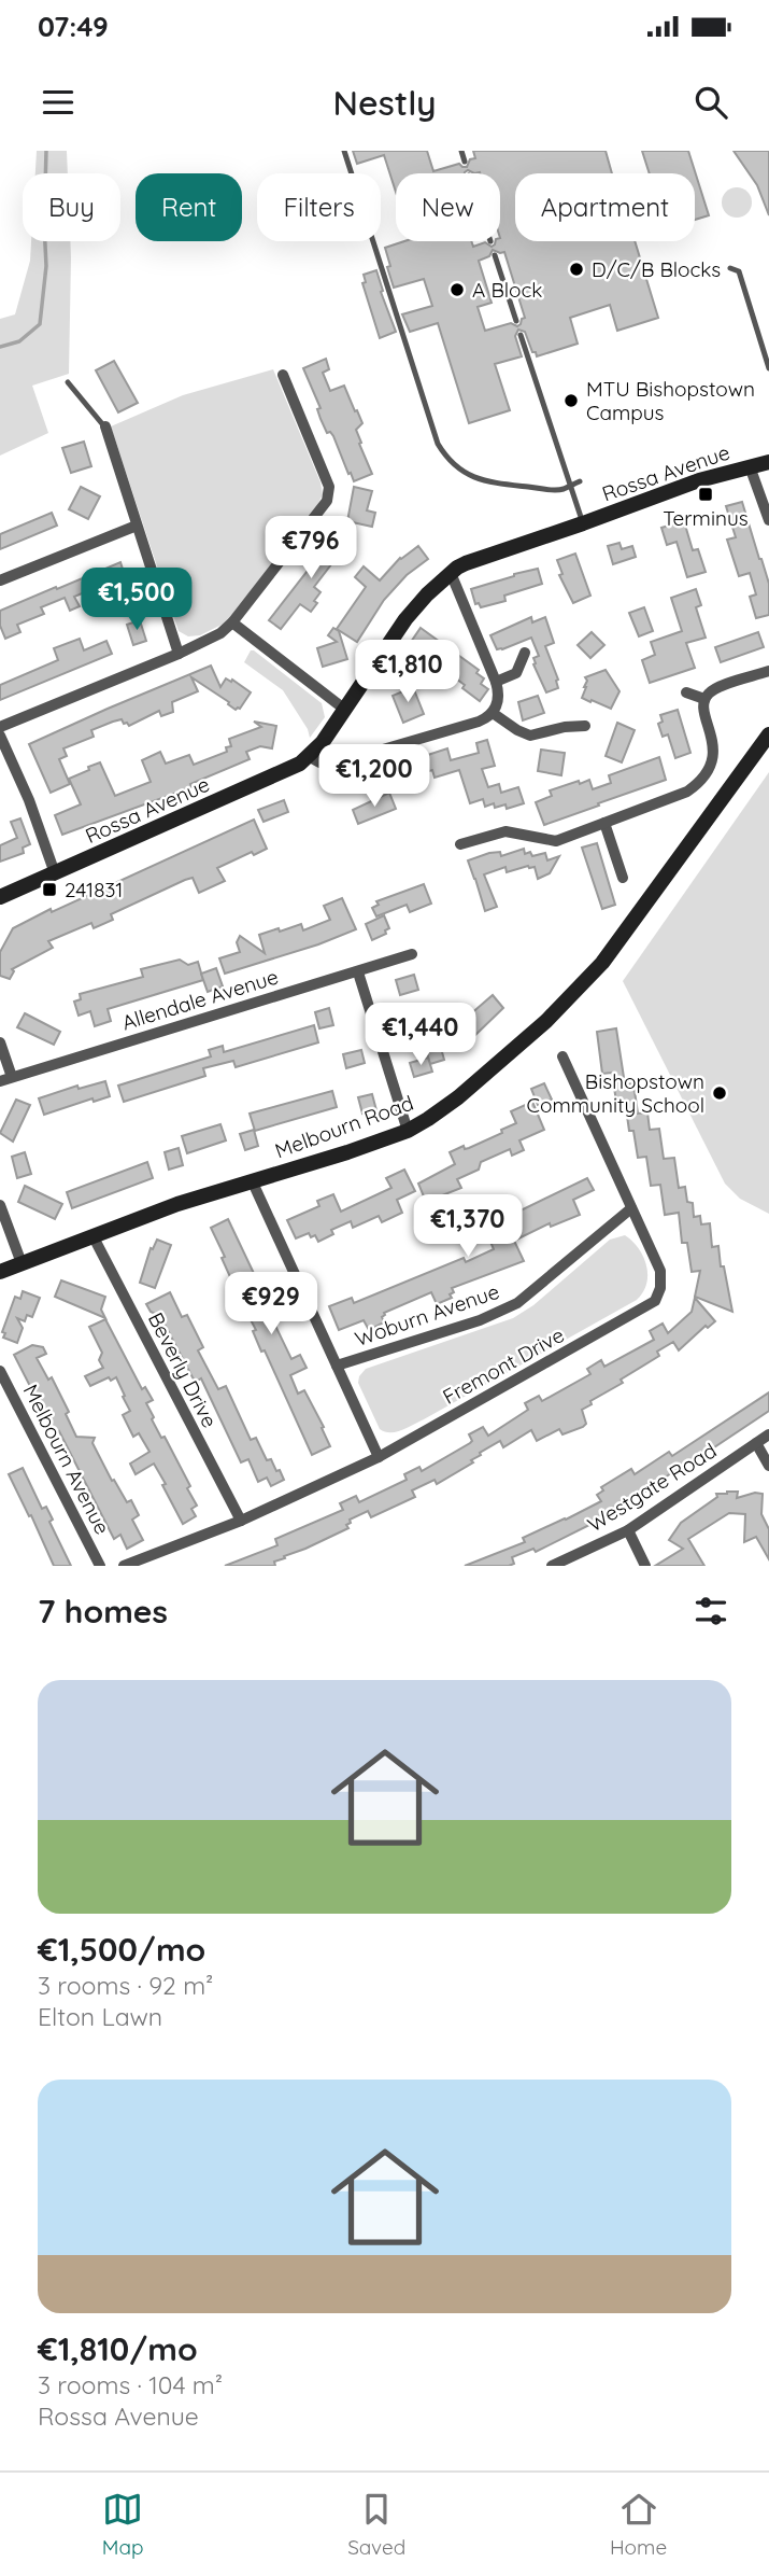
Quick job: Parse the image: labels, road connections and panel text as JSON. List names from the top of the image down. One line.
{"streets":{"street":["Rossa Avenue","Allendale Avenue","Melbourn Road","Woburn Avenue","Fremont Drive","Beverly Drive","Melbourn Avenue","Westgate Road"]},"crossings":[["Melbourn Road","Beverly Drive"],["Woburn Avenue","Fremont Drive"],["Fremont Drive","Beverly Drive"]],"places":{"other":["D/C/B Blocks","A Block","MTU Bishopstown Campus","Bishopstown Community School"],"transit":["Terminus","241831"]},"page":{"status":"07:49","header":"Nestly","chip":["Buy","Rent","Filters","New","Apartment"],"price":["€796","€1,500","€1,810","€1,200","€1,440","€1,370","€929"],"heading":"7 homes","list":[{"name":"€1,500/mo","note":"3 rooms · 92 m² · Elton Lawn"},{"name":"€1,810/mo","note":"3 rooms · 104 m² · Rossa Avenue"}],"tabs":["Map","Saved","Home"]}}
